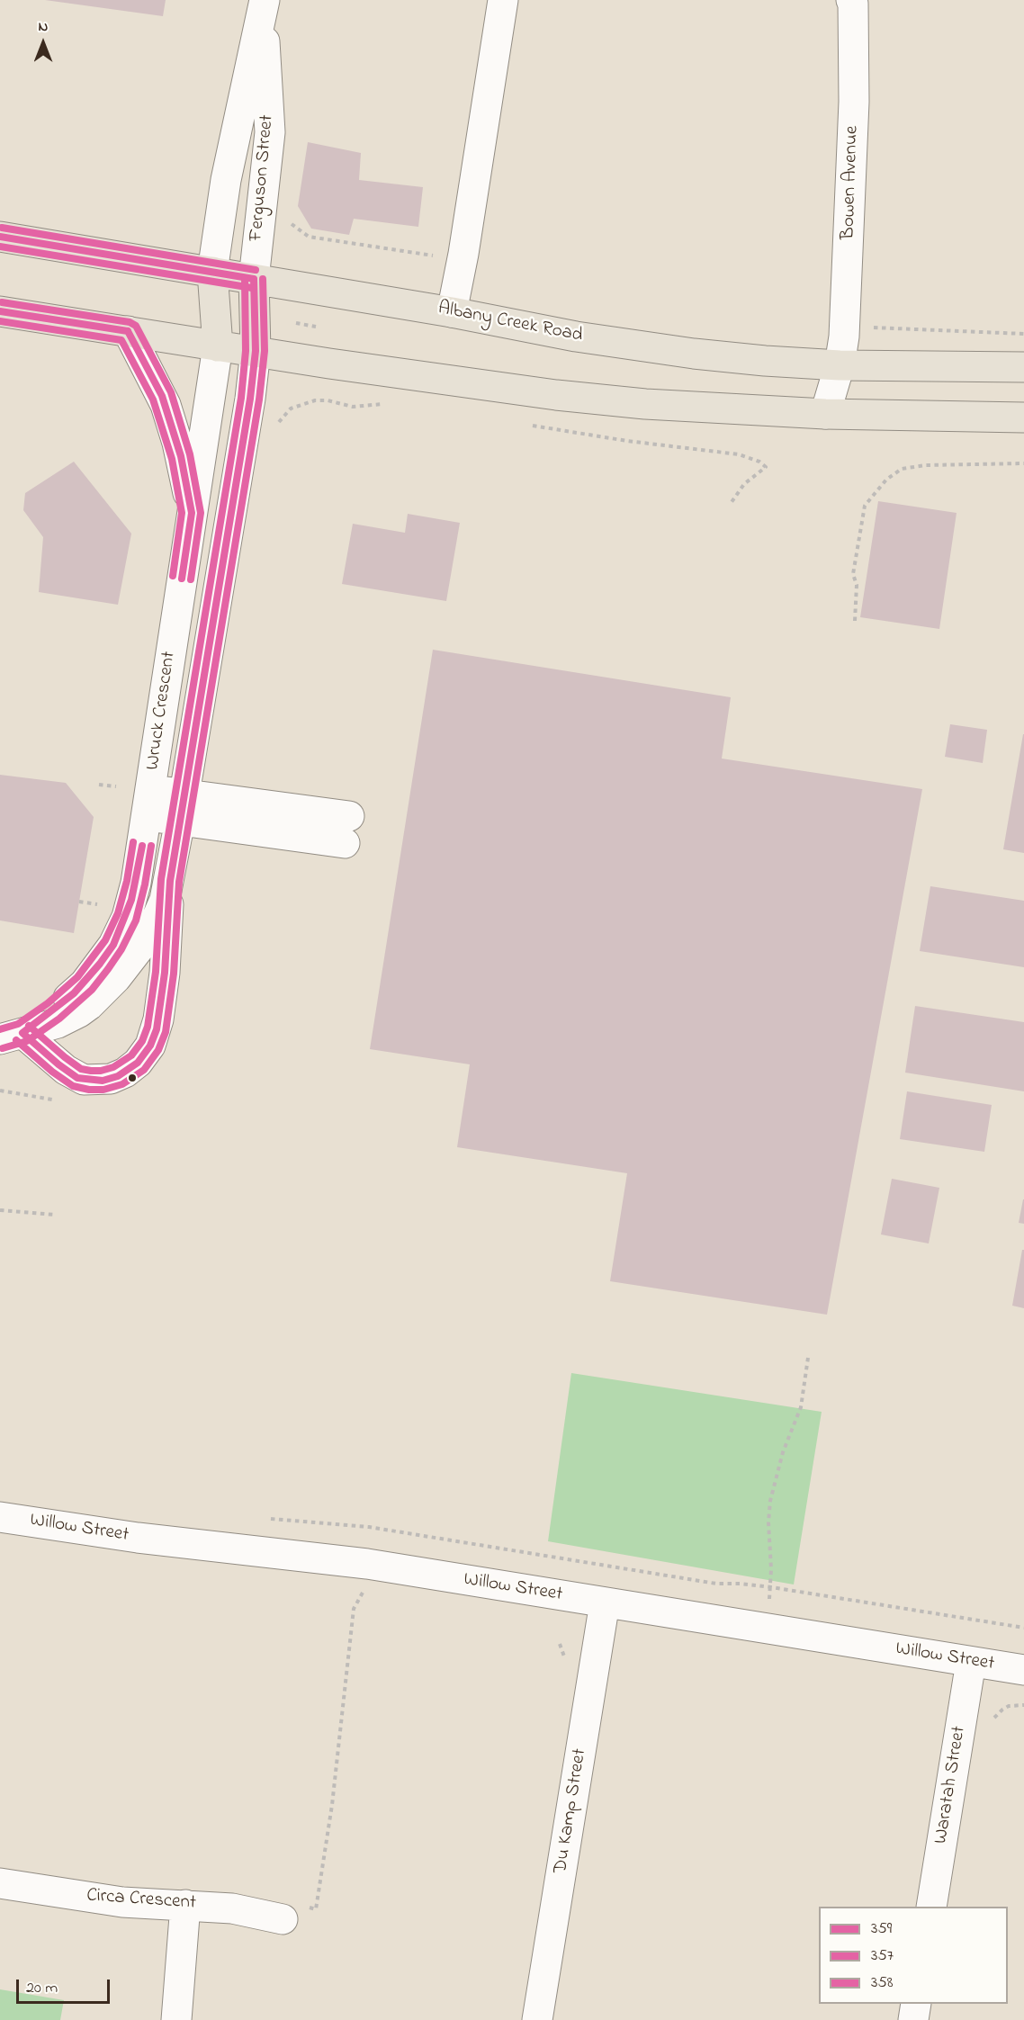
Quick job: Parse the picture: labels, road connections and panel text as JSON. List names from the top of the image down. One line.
{"streets":{"main road":["Albany Creek Road"],"street":["Ferguson Street","Bowen Avenue","Wruck Crescent","Willow Street","Waratah Street","Du Kamp Street","Circa Crescent"]},"crossings":[["Ferguson Street","Albany Creek Road"],["Bowen Avenue","Albany Creek Road"],["Willow Street","Waratah Street"],["Willow Street","Du Kamp Street"]],"lines":["transit line 358","transit line 359","transit line 357"],"legend":["359","357","358"],"scale_bar":"20 m","north":"top"}
